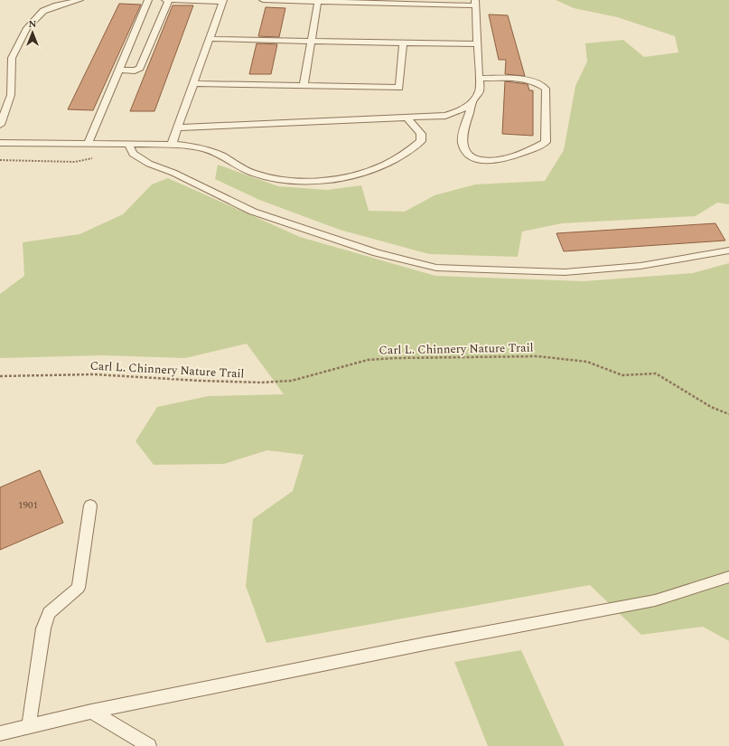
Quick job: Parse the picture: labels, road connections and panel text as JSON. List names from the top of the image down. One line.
{"streets":{"path":["Carl L. Chinnery Nature Trail"]},"house_numbers":["1901"],"north":"top"}
